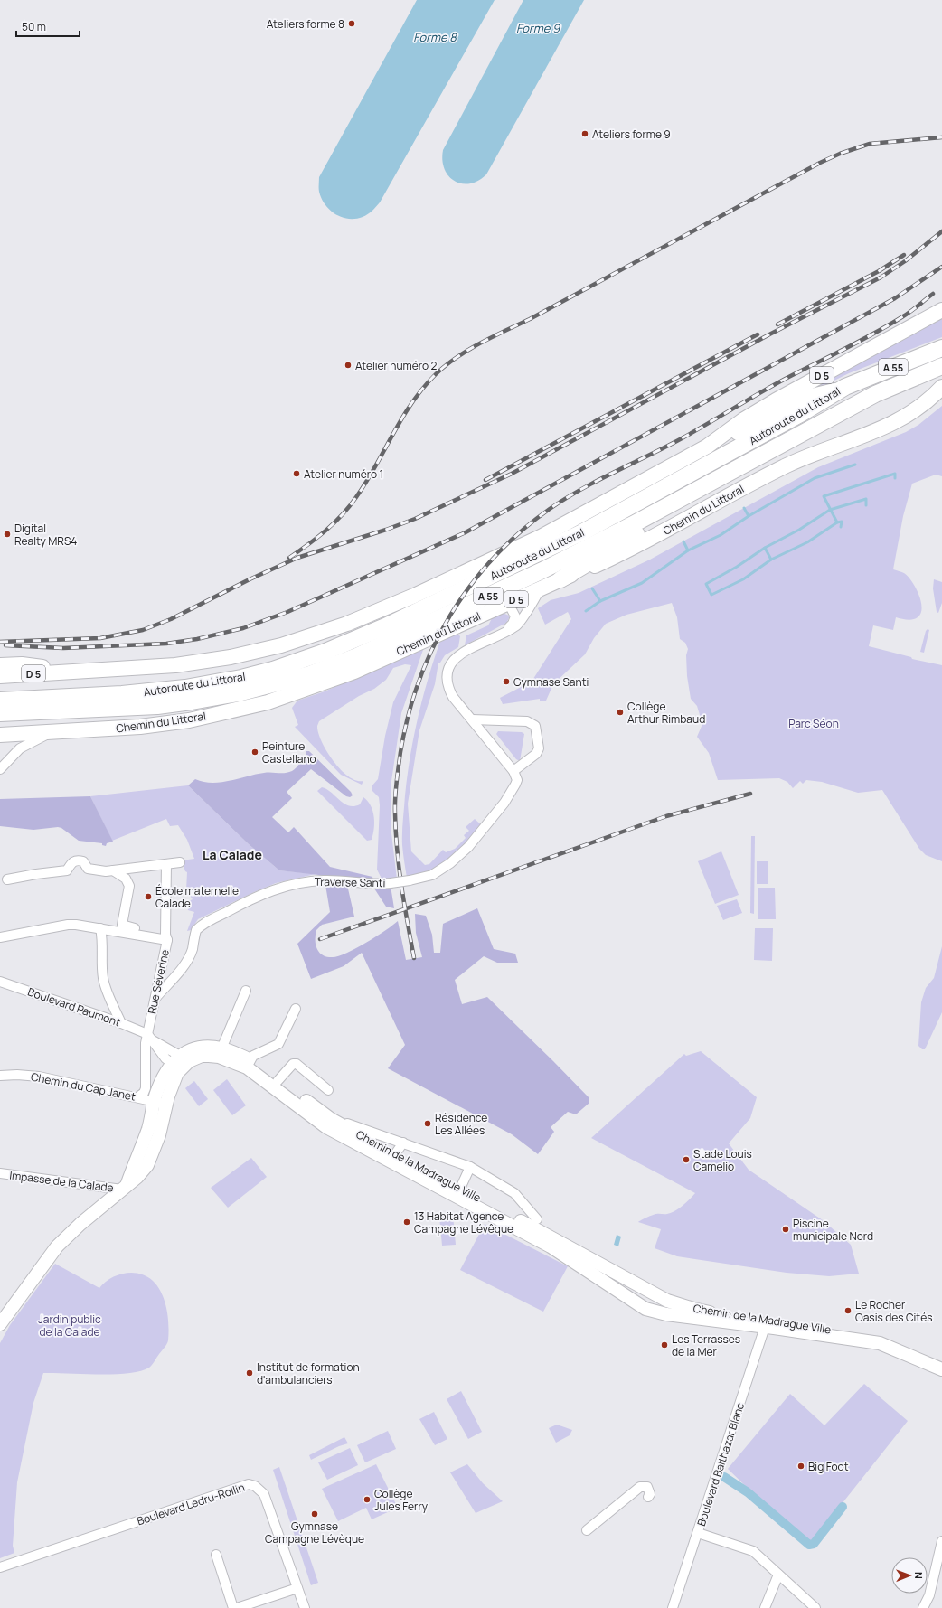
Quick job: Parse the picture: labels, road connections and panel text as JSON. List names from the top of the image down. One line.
{"streets":{"highway":["A 55","Autoroute du Littoral"],"main road":["D 5","Chemin du Littoral"],"street":["Traverse Santi","Rue Séverine","Boulevard Paumont","Chemin du Cap Janet","Chemin de la Madrague Ville","Impasse de la Calade","Boulevard Balthazar Blanc","Boulevard Ledru-Rollin"]},"crossings":[["Traverse Santi","Rue Séverine"],["Rue Séverine","Boulevard Paumont"],["Boulevard Paumont","Chemin de la Madrague Ville"],["Chemin de la Madrague Ville","Boulevard Balthazar Blanc"]],"districts":["La Calade"],"water":["Forme 9","Forme 8"],"parks":["Parc Séon","Jardin public de la Calade"],"places":["Ateliers forme 8","Ateliers forme 9","Atelier numéro 2","Atelier numéro 1","Digital Realty MRS4","Gymnase Santi","Collège Arthur Rimbaud","Peinture Castellano","École maternelle Calade","Résidence Les Allées","Stade Louis Camelio","13 Habitat Agence Campagne Lévêque","Piscine municipale Nord","Le Rocher Oasis des Cités","Les Terrasses de la Mer","Institut de formation d'ambulanciers","Big Foot","Collège Jules Ferry","Gymnase Campagne Lévèque"],"scale_bar":"50 m","north":"right"}
